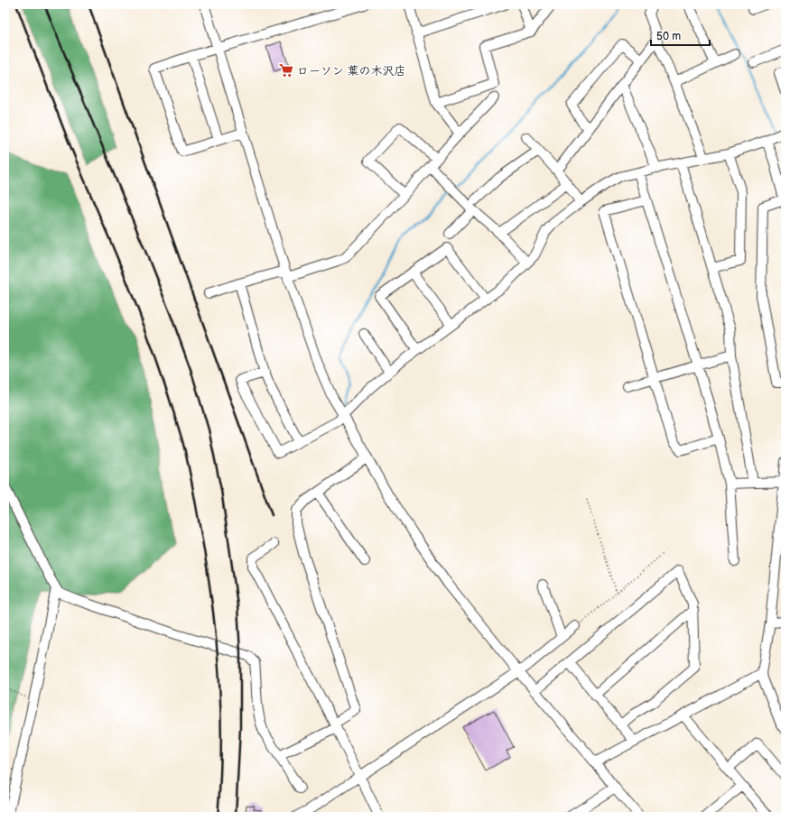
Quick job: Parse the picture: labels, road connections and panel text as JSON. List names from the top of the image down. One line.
{"places":{"supermarket":["ローソン 葉の木沢店"]},"scale_bar":"50 m"}
